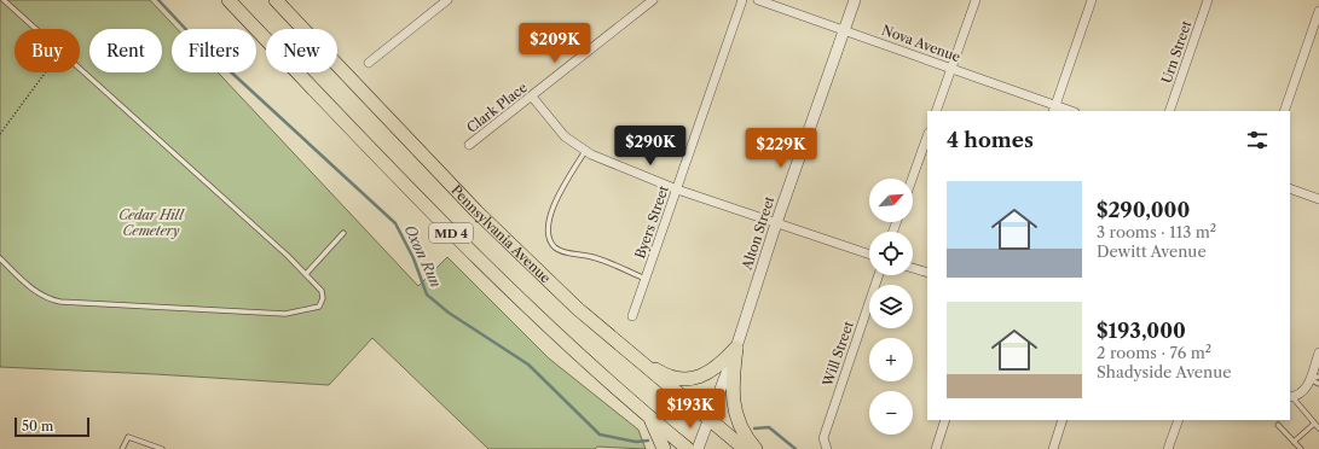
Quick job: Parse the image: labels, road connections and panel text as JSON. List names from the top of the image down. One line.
{"streets":{"highway":["MD 4","Pennsylvania Avenue"],"street":["Nova Avenue","Urn Street","Clark Place","Byers Street","Alton Street","Will Street"]},"crossings":[["Nova Avenue","Alton Street"],["Alton Street","Pennsylvania Avenue"]],"water":["Oxon Run"],"parks":["Cedar Hill Cemetery"],"scale_bar":"50 m","north":"top right","page":{"price":["$209K","$290K","$229K","$193K"],"chip":["Buy","Rent","Filters","New"],"heading":"4 homes","list":[{"name":"$290,000","note":"3 rooms · 113 m² · Dewitt Avenue"},{"name":"$193,000","note":"2 rooms · 76 m² · Shadyside Avenue"}],"map_buttons":["+","−"],"scale":"50 m"}}
